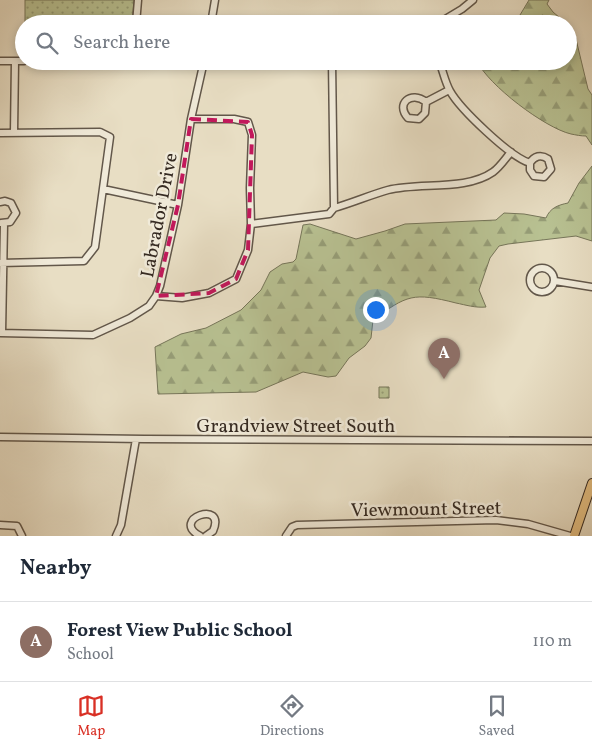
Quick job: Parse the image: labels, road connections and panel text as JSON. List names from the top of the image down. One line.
{"streets":{"street":["Labrador Drive","Grandview Street South","Viewmount Street"]},"page":{"search":"Search here","pins":"A","heading":"Nearby","list":[{"mark":"A","name":"Forest View Public School","note":"School","value":"110 m"}],"nav":["Map","Directions","Saved"]}}
